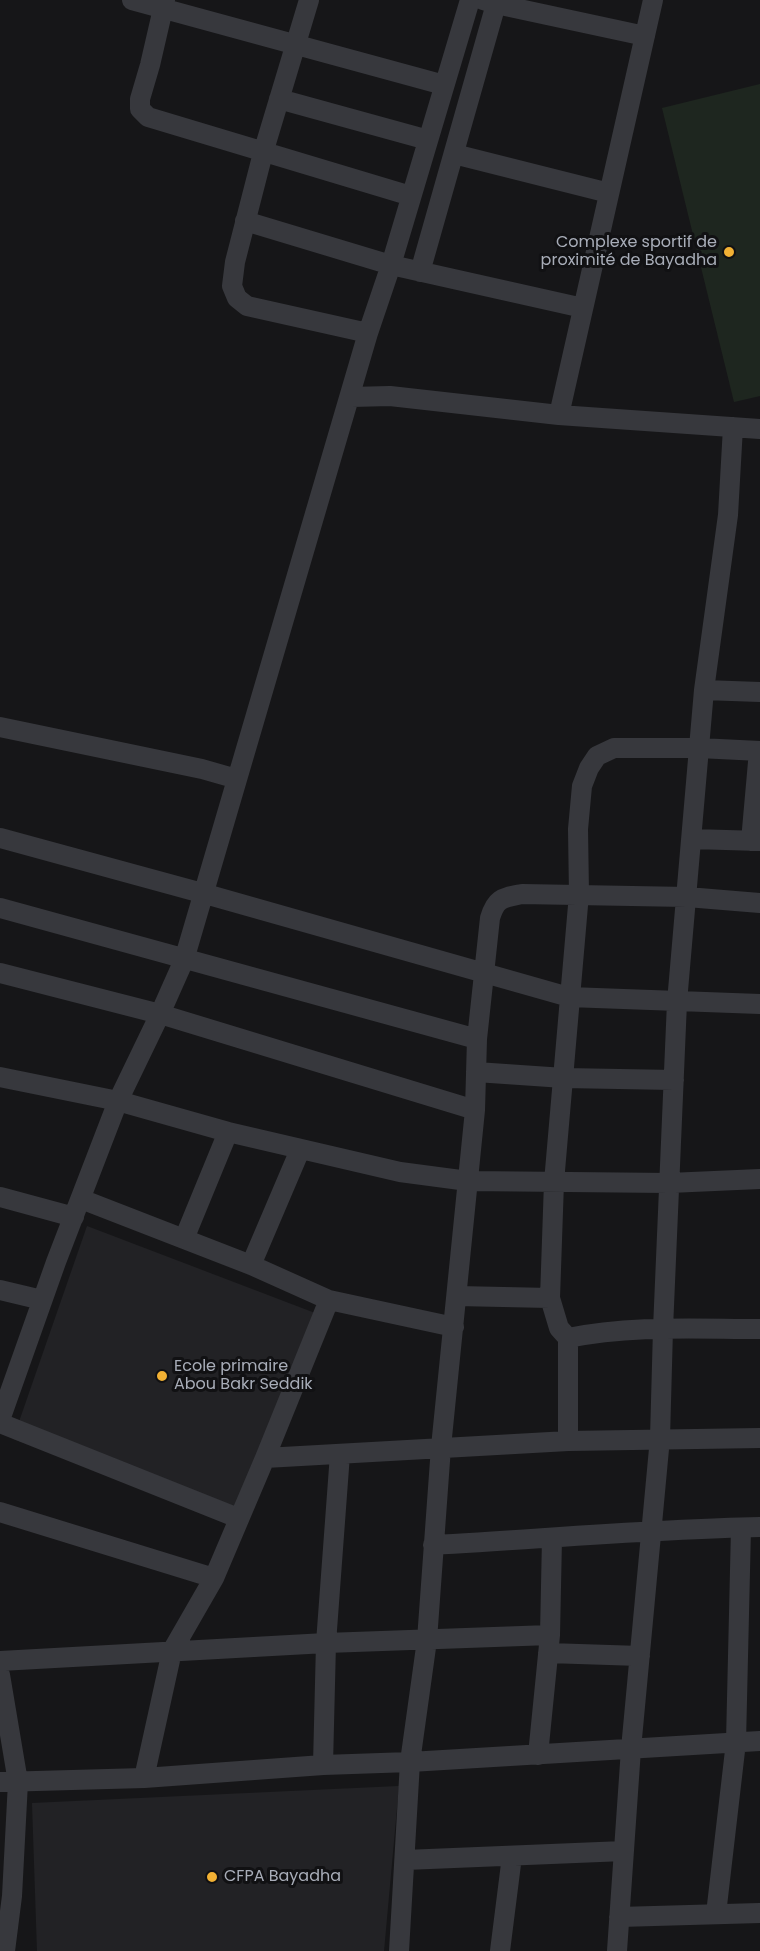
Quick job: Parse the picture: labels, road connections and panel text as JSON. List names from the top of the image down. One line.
{"places":["Complexe sportif de proximité de Bayadha","Ecole primaire Abou Bakr Seddik","CFPA Bayadha"]}
